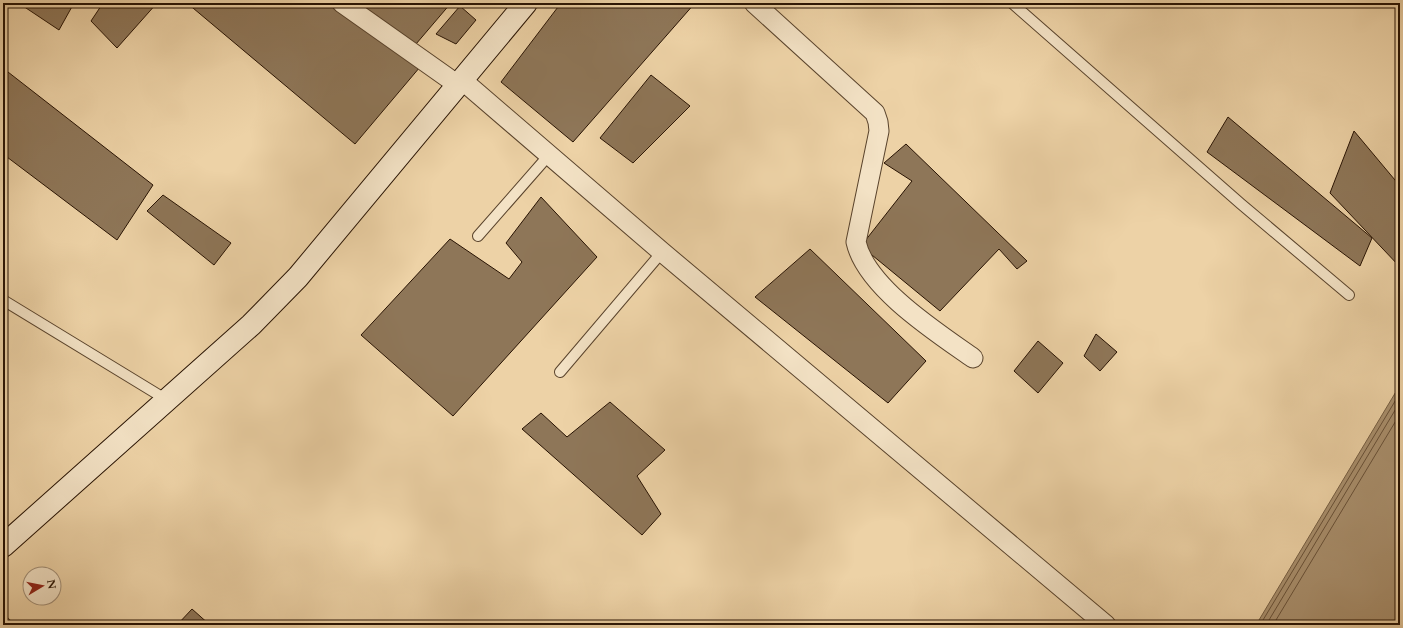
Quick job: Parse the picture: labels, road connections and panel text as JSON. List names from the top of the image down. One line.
{"north":"right"}
